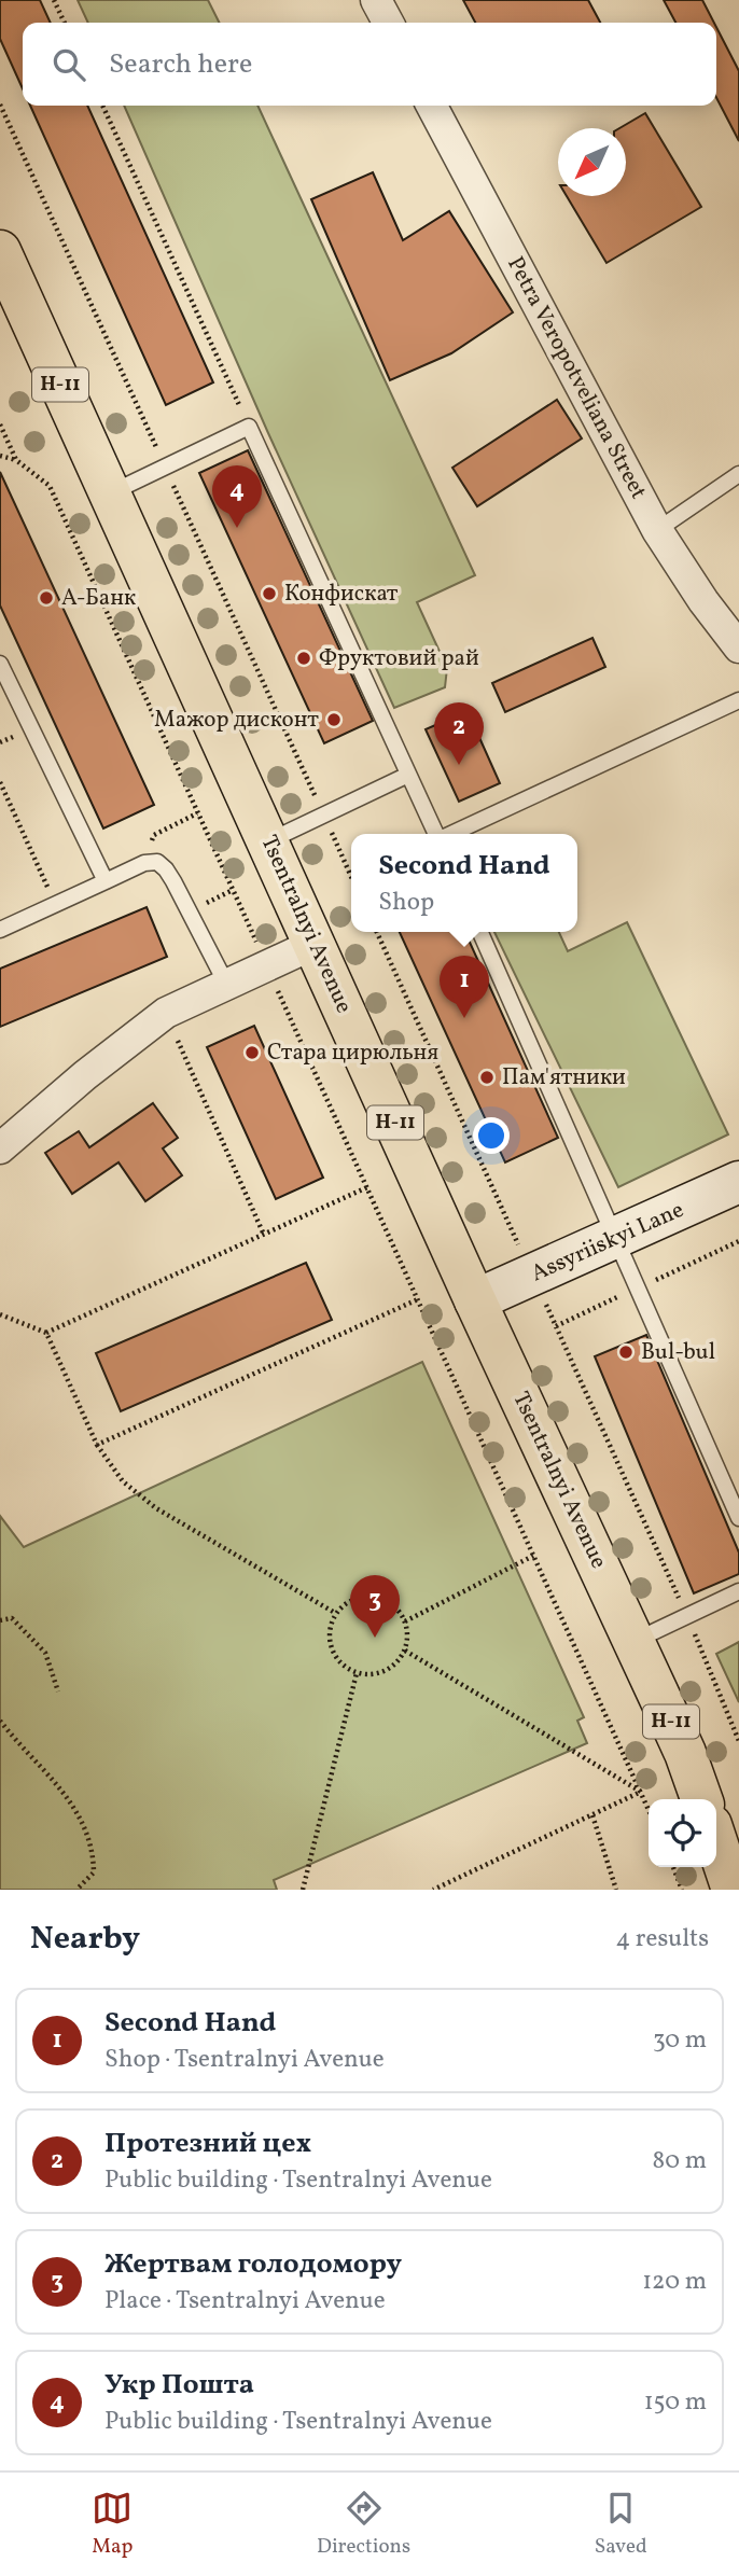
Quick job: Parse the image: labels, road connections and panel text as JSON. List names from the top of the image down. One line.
{"streets":{"main road":["Н-11","Tsentralnyi Avenue"],"street":["Petra Veropotveliana Street","Assyriiskyi Lane"]},"crossings":[["Tsentralnyi Avenue","Assyriiskyi Lane"]],"places":["Конфискат","А-Банк","Фруктовий рай","Мажор дисконт","Стара цирюльня","Пам'ятники","Bul-bul"],"north":"bottom left","page":{"search":"Search here","pins":["4","2","1","3"],"popup":["Second Hand","Shop"],"heading":["Nearby","4 results"],"list":[{"mark":"1","name":"Second Hand","note":"Shop · Tsentralnyi Avenue","value":"30 m"},{"mark":"2","name":"Протезний цех","note":"Public building · Tsentralnyi Avenue","value":"80 m"},{"mark":"3","name":"Жертвам голодомору","note":"Place · Tsentralnyi Avenue","value":"120 m"},{"mark":"4","name":"Укр Пошта","note":"Public building · Tsentralnyi Avenue","value":"150 m"}],"nav":["Map","Directions","Saved"]}}
